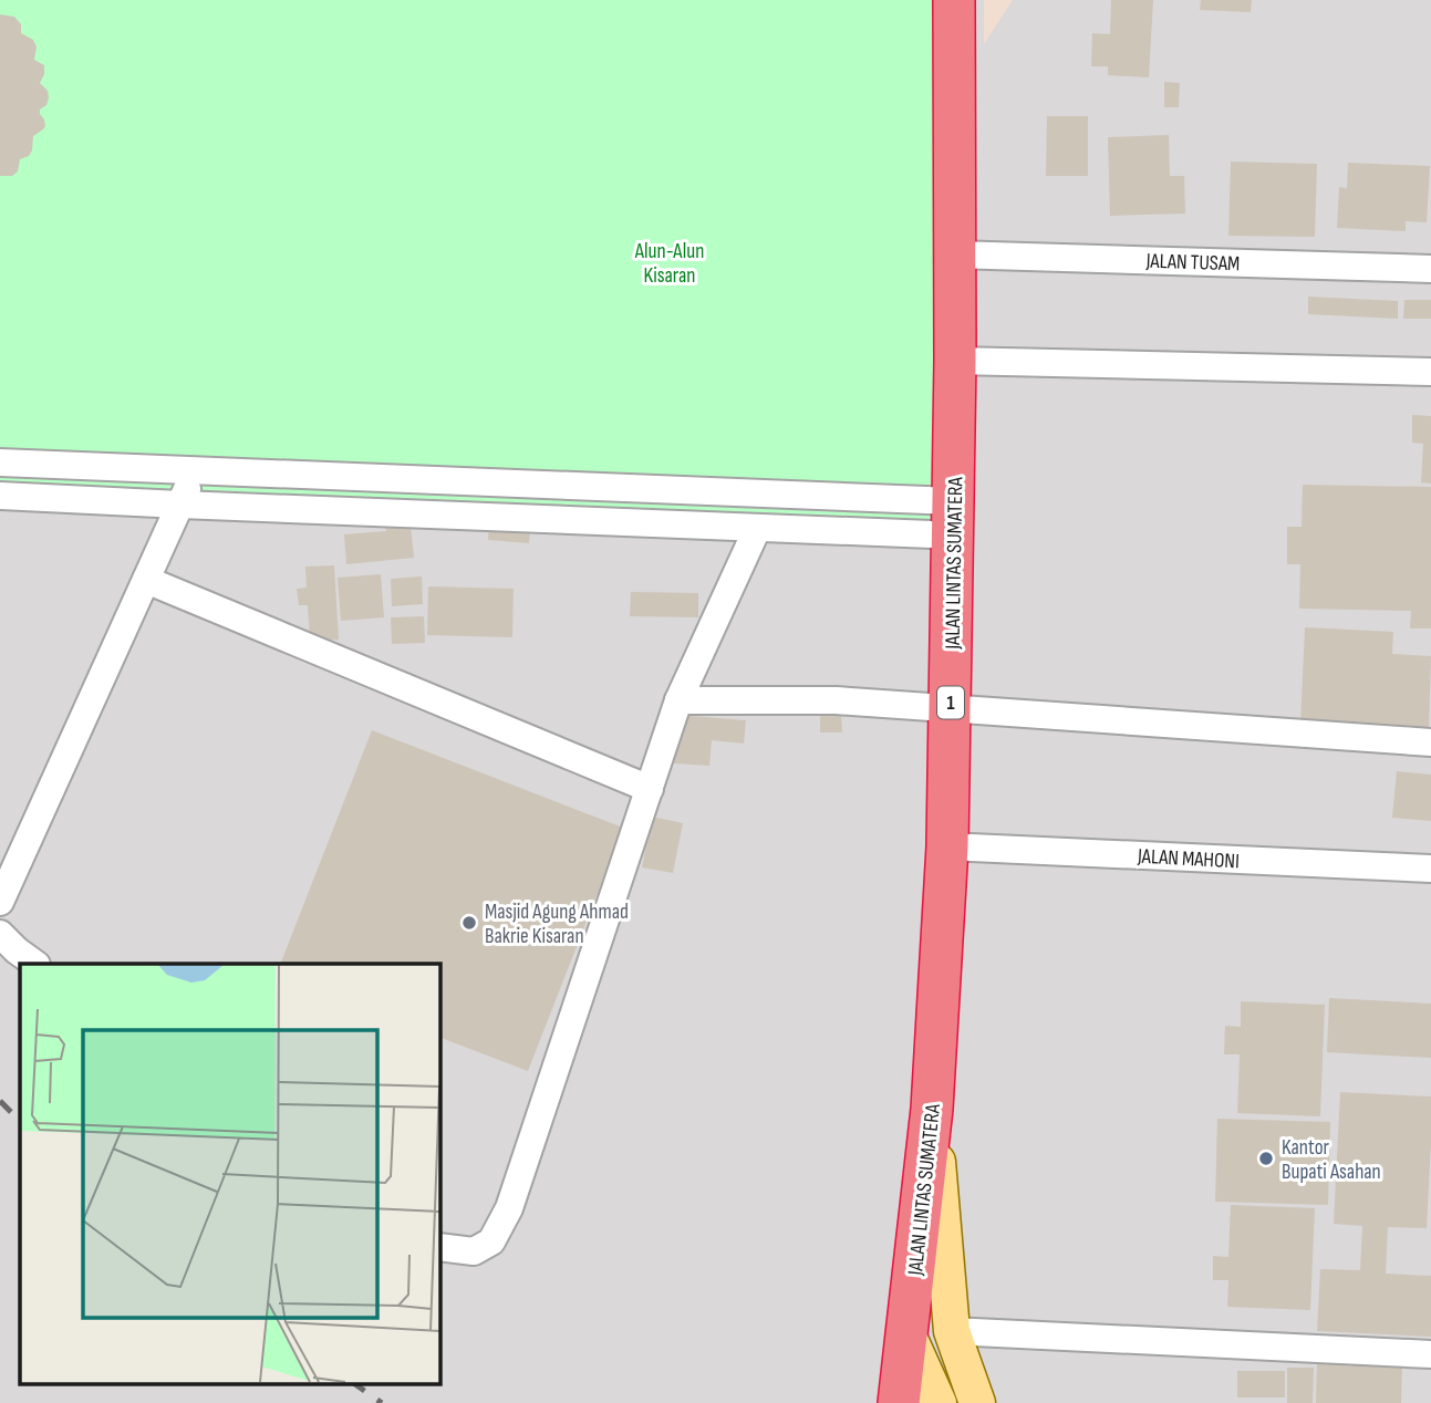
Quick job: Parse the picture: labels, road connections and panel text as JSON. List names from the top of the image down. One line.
{"streets":{"highway":["JALAN LINTAS SUMATERA","1"],"street":["JALAN TUSAM","JALAN MAHONI"]},"crossings":[["JALAN TUSAM","JALAN LINTAS SUMATERA"],["JALAN LINTAS SUMATERA","JALAN MAHONI"]],"parks":["Alun-Alun Kisaran"],"places":["Masjid Agung Ahmad Bakrie Kisaran","Kantor Bupati Asahan"]}
